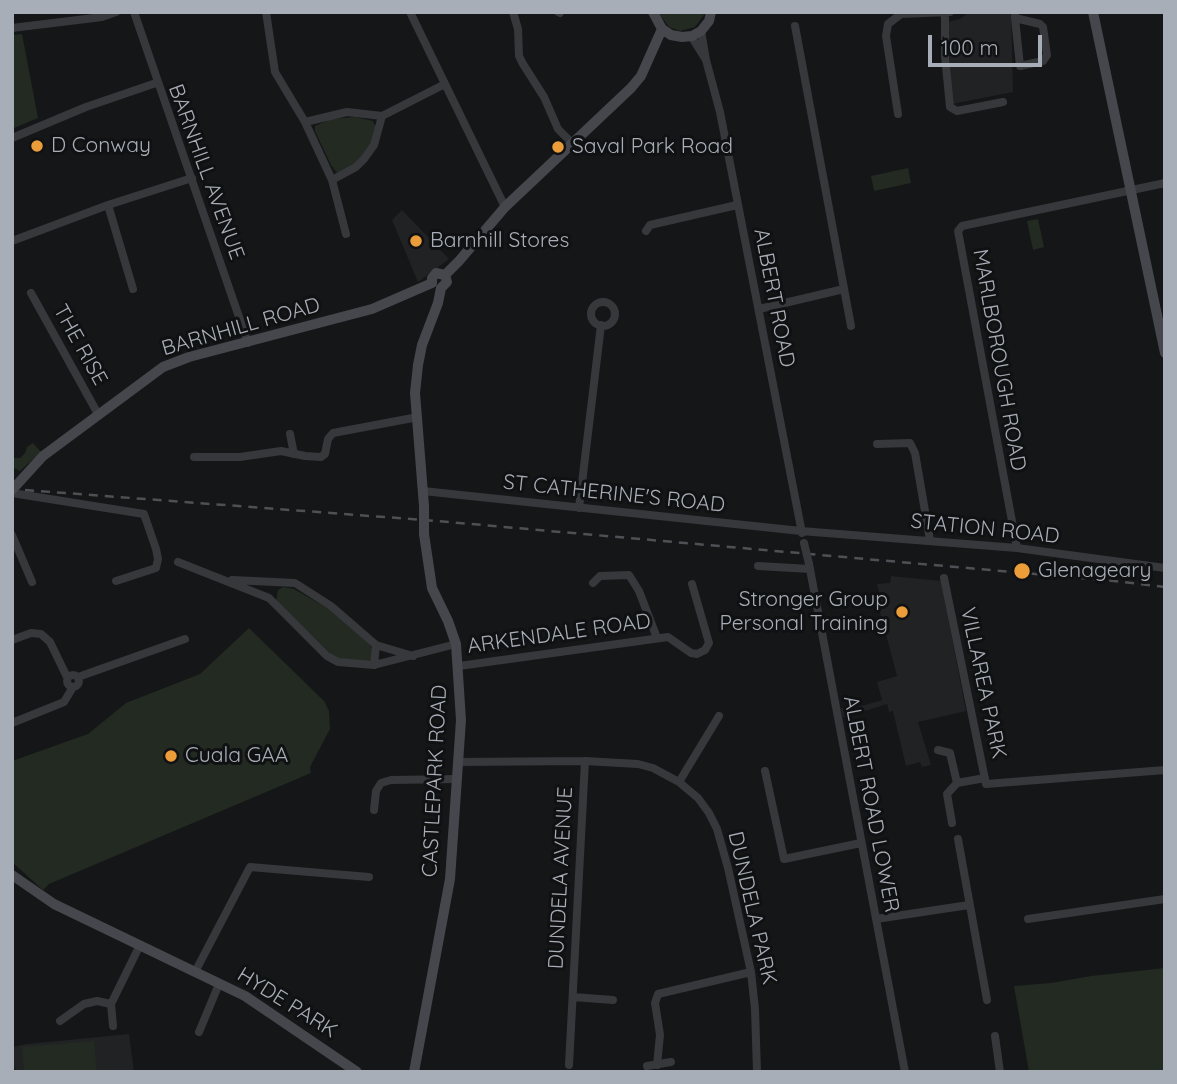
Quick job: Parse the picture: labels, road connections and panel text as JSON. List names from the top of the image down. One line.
{"streets":{"street":["BARNHILL AVENUE","ALBERT ROAD","BARNHILL ROAD","THE RISE","MARLBOROUGH ROAD","ST CATHERINE'S ROAD","STATION ROAD","ARKENDALE ROAD","VILLAREA PARK","CASTLEPARK ROAD","ALBERT ROAD LOWER","DUNDELA AVENUE","DUNDELA PARK","HYDE PARK"]},"crossings":[["BARNHILL AVENUE","BARNHILL ROAD"],["ALBERT ROAD","ST CATHERINE'S ROAD"],["ALBERT ROAD","STATION ROAD"],["ALBERT ROAD","ALBERT ROAD LOWER"],["BARNHILL ROAD","THE RISE"],["BARNHILL ROAD","CASTLEPARK ROAD"],["MARLBOROUGH ROAD","STATION ROAD"],["ST CATHERINE'S ROAD","STATION ROAD"],["ST CATHERINE'S ROAD","CASTLEPARK ROAD"],["ARKENDALE ROAD","CASTLEPARK ROAD"],["CASTLEPARK ROAD","DUNDELA PARK"],["DUNDELA AVENUE","DUNDELA PARK"]],"places":["D Conway","Saval Park Road","Barnhill Stores","Glenageary","Stronger Group Personal Training","Cuala GAA"],"scale_bar":"100 m"}
